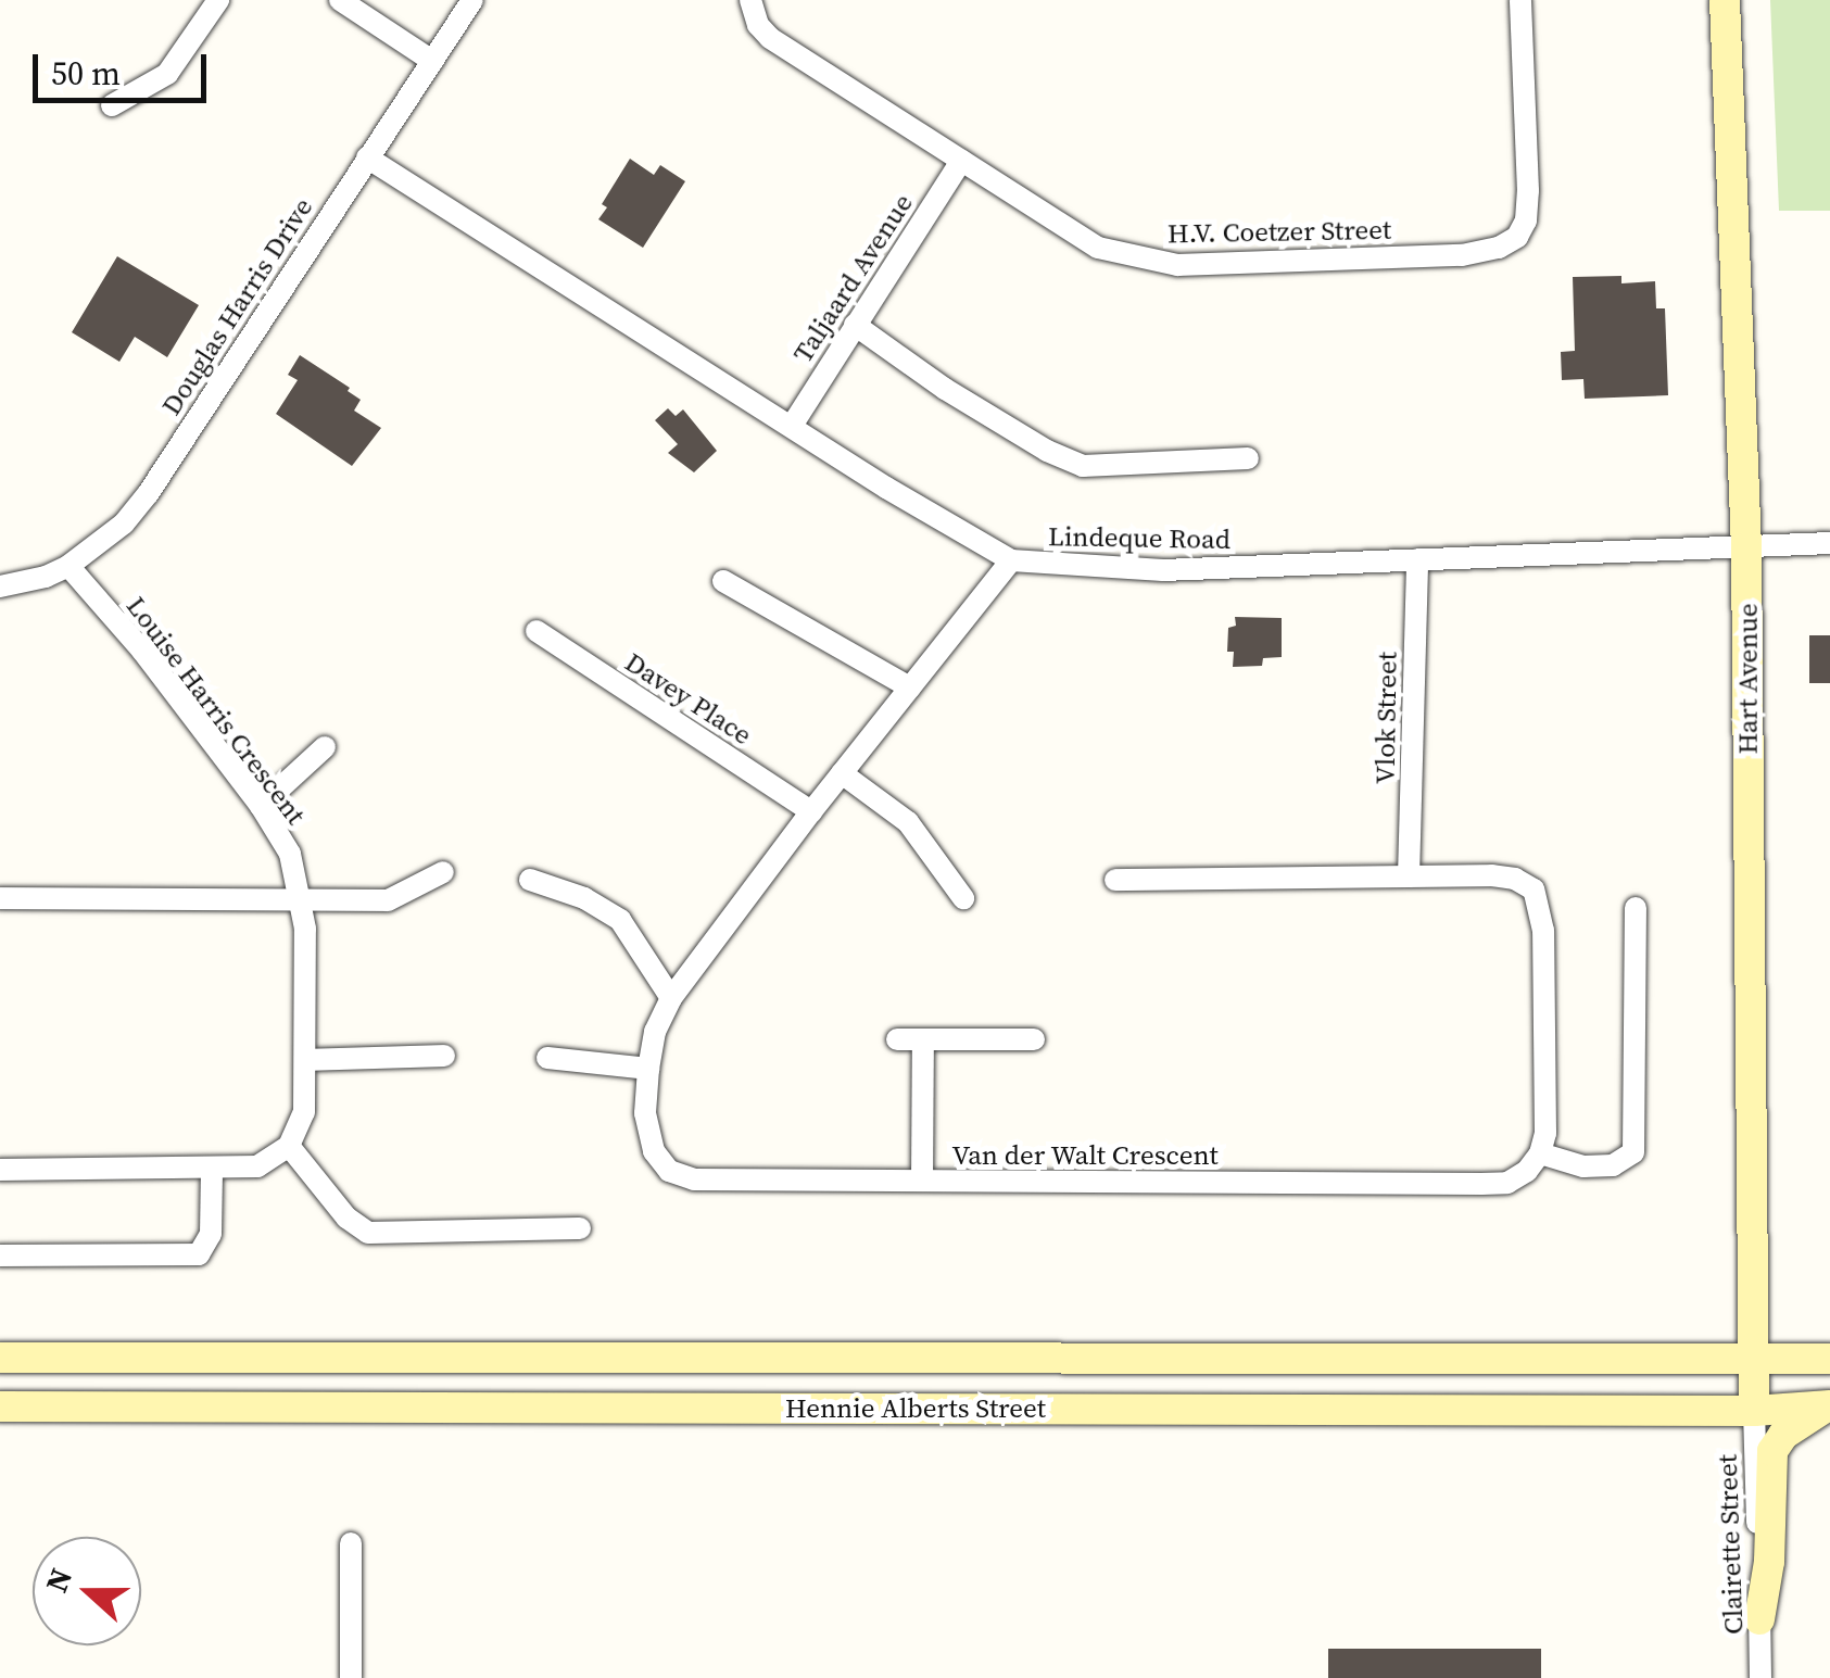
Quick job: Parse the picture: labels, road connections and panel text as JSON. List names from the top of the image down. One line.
{"streets":{"street":["H.V. Coetzer Street","Taljaard Avenue","Douglas Harris Drive","Lindeque Road","Hart Avenue","Davey Place","Louise Harris Crescent","Vlok Street","Van der Walt Crescent","Hennie Alberts Street","Clairette Street"]},"crossings":[["H.V. Coetzer Street","Taljaard Avenue"],["Taljaard Avenue","Lindeque Road"],["Douglas Harris Drive","Lindeque Road"],["Douglas Harris Drive","Louise Harris Crescent"],["Lindeque Road","Hart Avenue"],["Lindeque Road","Vlok Street"],["Lindeque Road","Van der Walt Crescent"],["Hart Avenue","Hennie Alberts Street"],["Hart Avenue","Clairette Street"],["Davey Place","Van der Walt Crescent"],["Hennie Alberts Street","Clairette Street"]],"scale_bar":"50 m","north":"left"}
